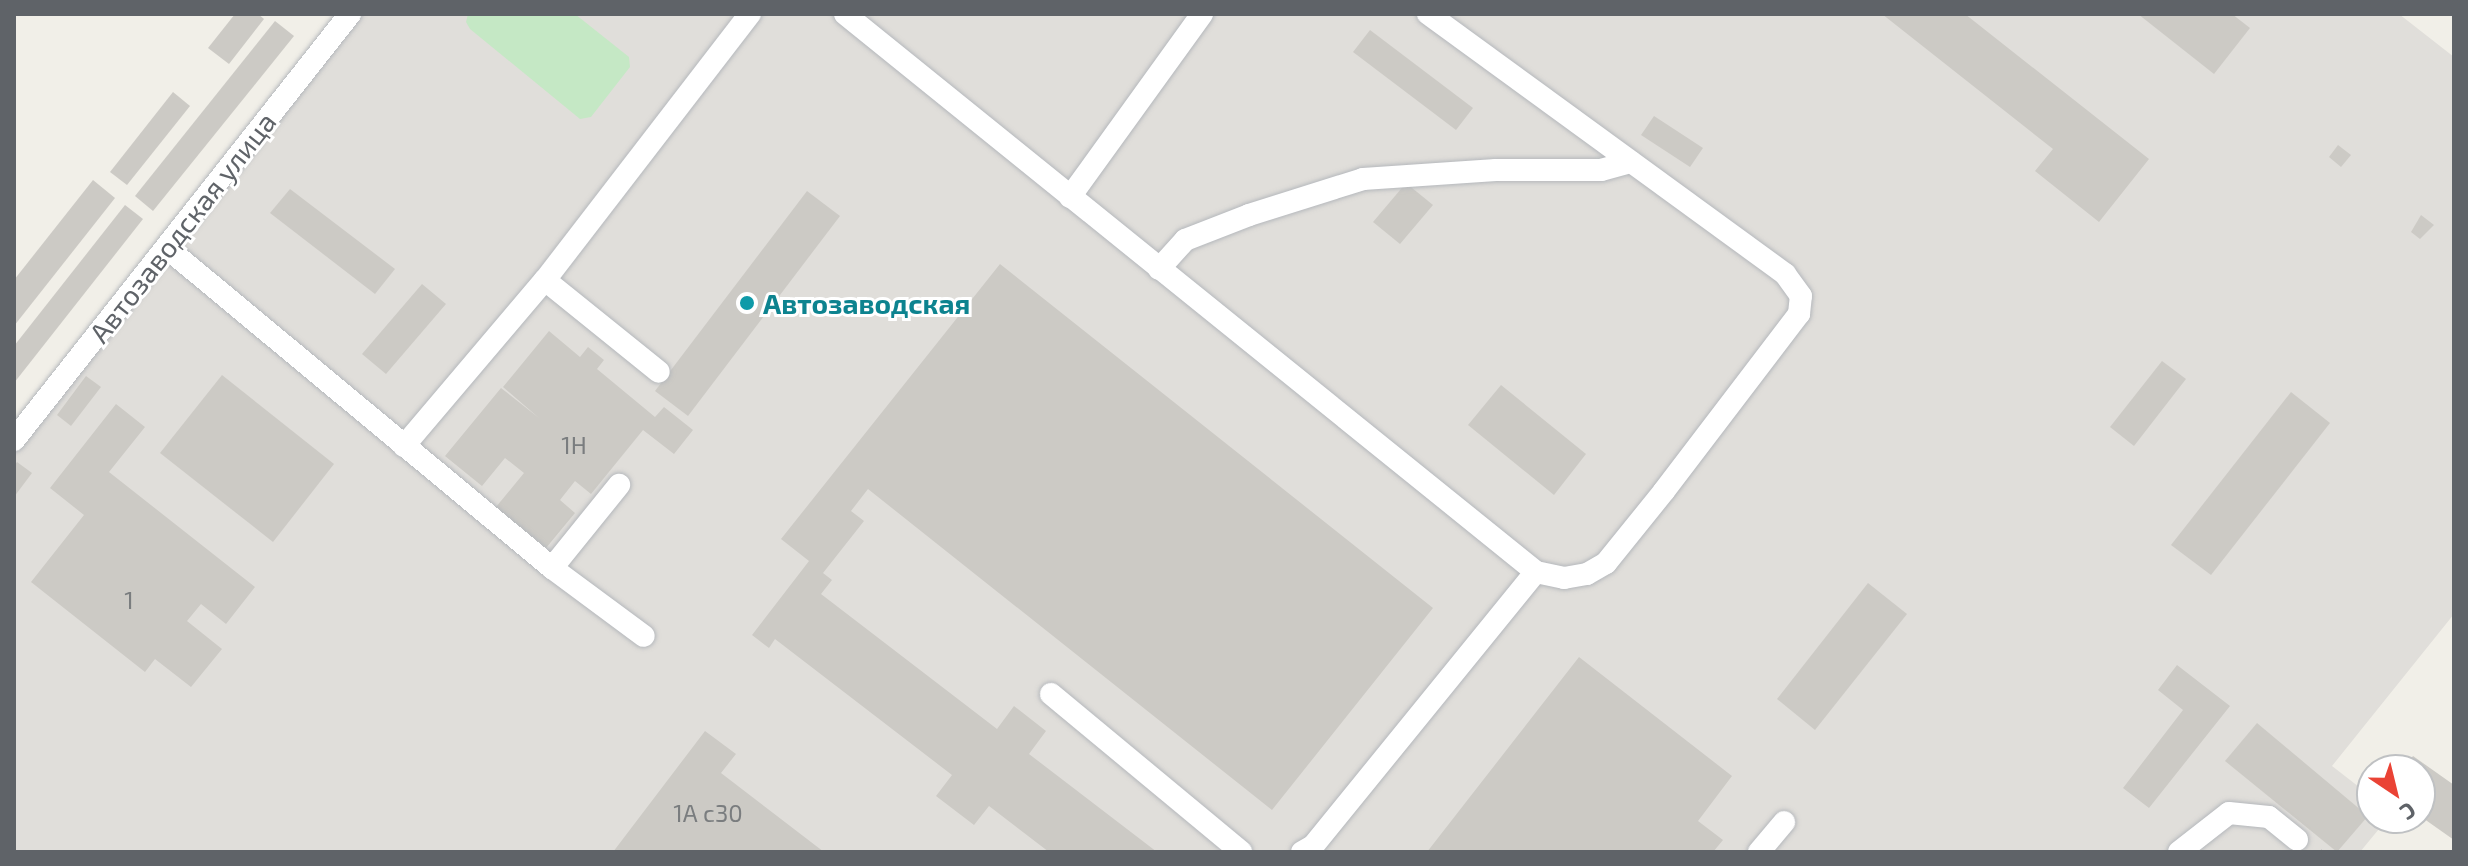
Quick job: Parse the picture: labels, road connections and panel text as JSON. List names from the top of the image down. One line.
{"streets":{"street":["Автозаводская улица"]},"places":["Автозаводская"],"house_numbers":["1Н","1","1А с30"],"north":"bottom right"}
